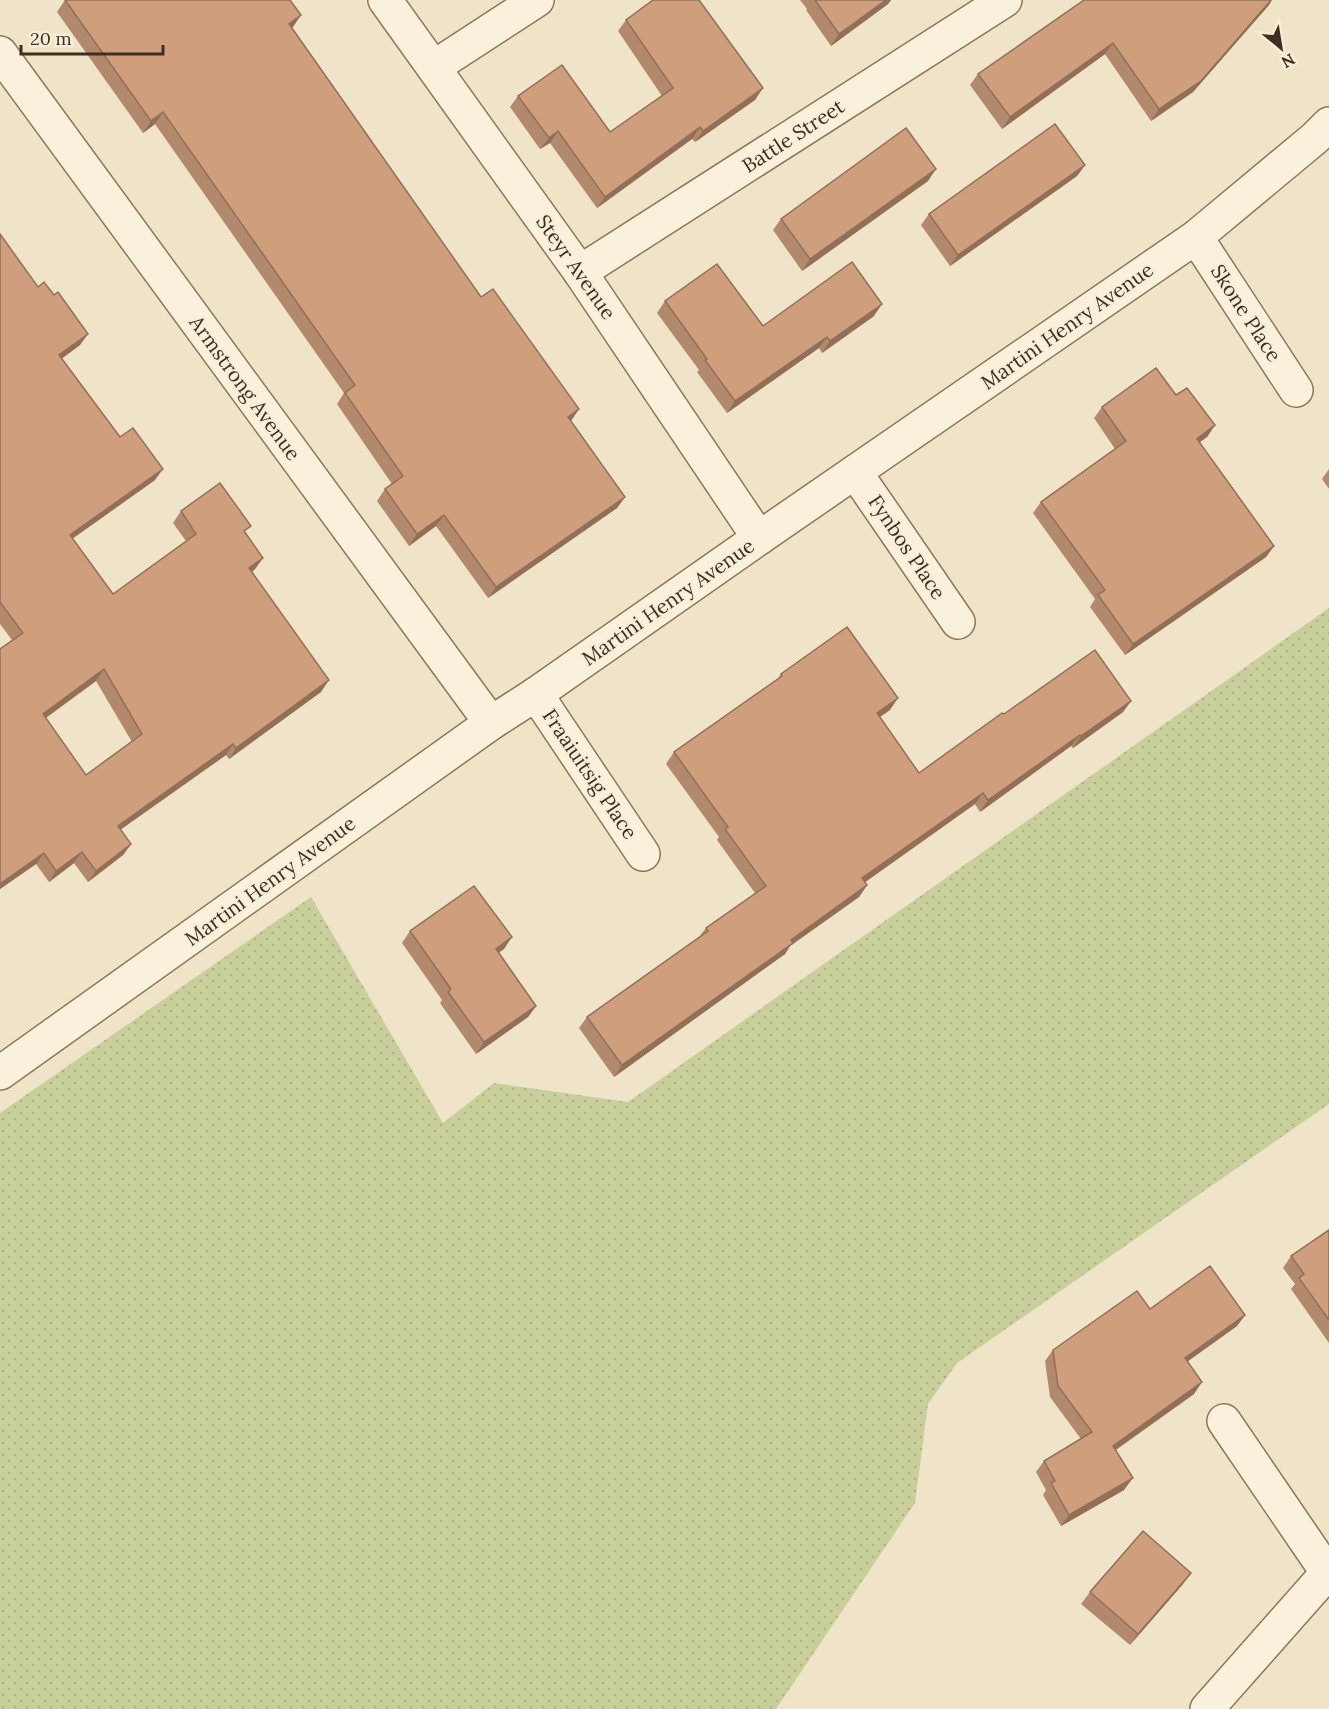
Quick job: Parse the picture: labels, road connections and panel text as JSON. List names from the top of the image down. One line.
{"streets":{"street":["Battle Street","Steyr Avenue","Skone Place","Martini Henry Avenue","Armstrong Avenue","Fynbos Place","Fraaiuitsig Place"]},"crossings":[["Battle Street","Steyr Avenue"],["Steyr Avenue","Martini Henry Avenue"],["Skone Place","Martini Henry Avenue"],["Martini Henry Avenue","Armstrong Avenue"],["Martini Henry Avenue","Fynbos Place"],["Martini Henry Avenue","Fraaiuitsig Place"]],"scale_bar":"20 m","north":"bottom right"}
